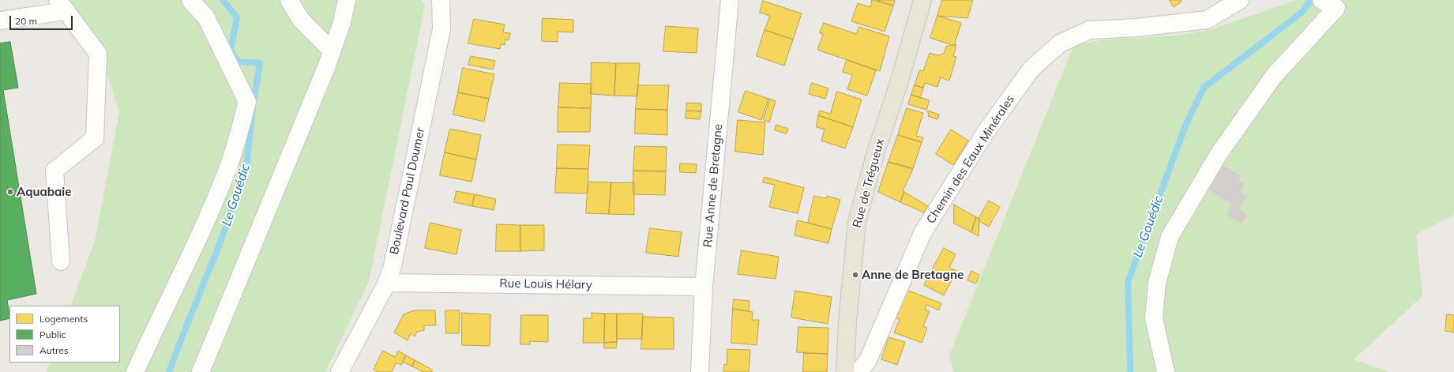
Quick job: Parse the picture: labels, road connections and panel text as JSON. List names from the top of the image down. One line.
{"streets":{"main road":["Rue de Trégueux"],"street":["Chemin des Eaux Minérales","Rue Anne de Bretagne","Boulevard Paul Doumer","Rue Louis Hélary"]},"crossings":[["Rue Anne de Bretagne","Rue Louis Hélary"],["Boulevard Paul Doumer","Rue Louis Hélary"]],"water":["Le Gouédic"],"places":["Aquabaie","Anne de Bretagne"],"legend":["Logements","Public","Autres"],"scale_bar":"20 m"}
